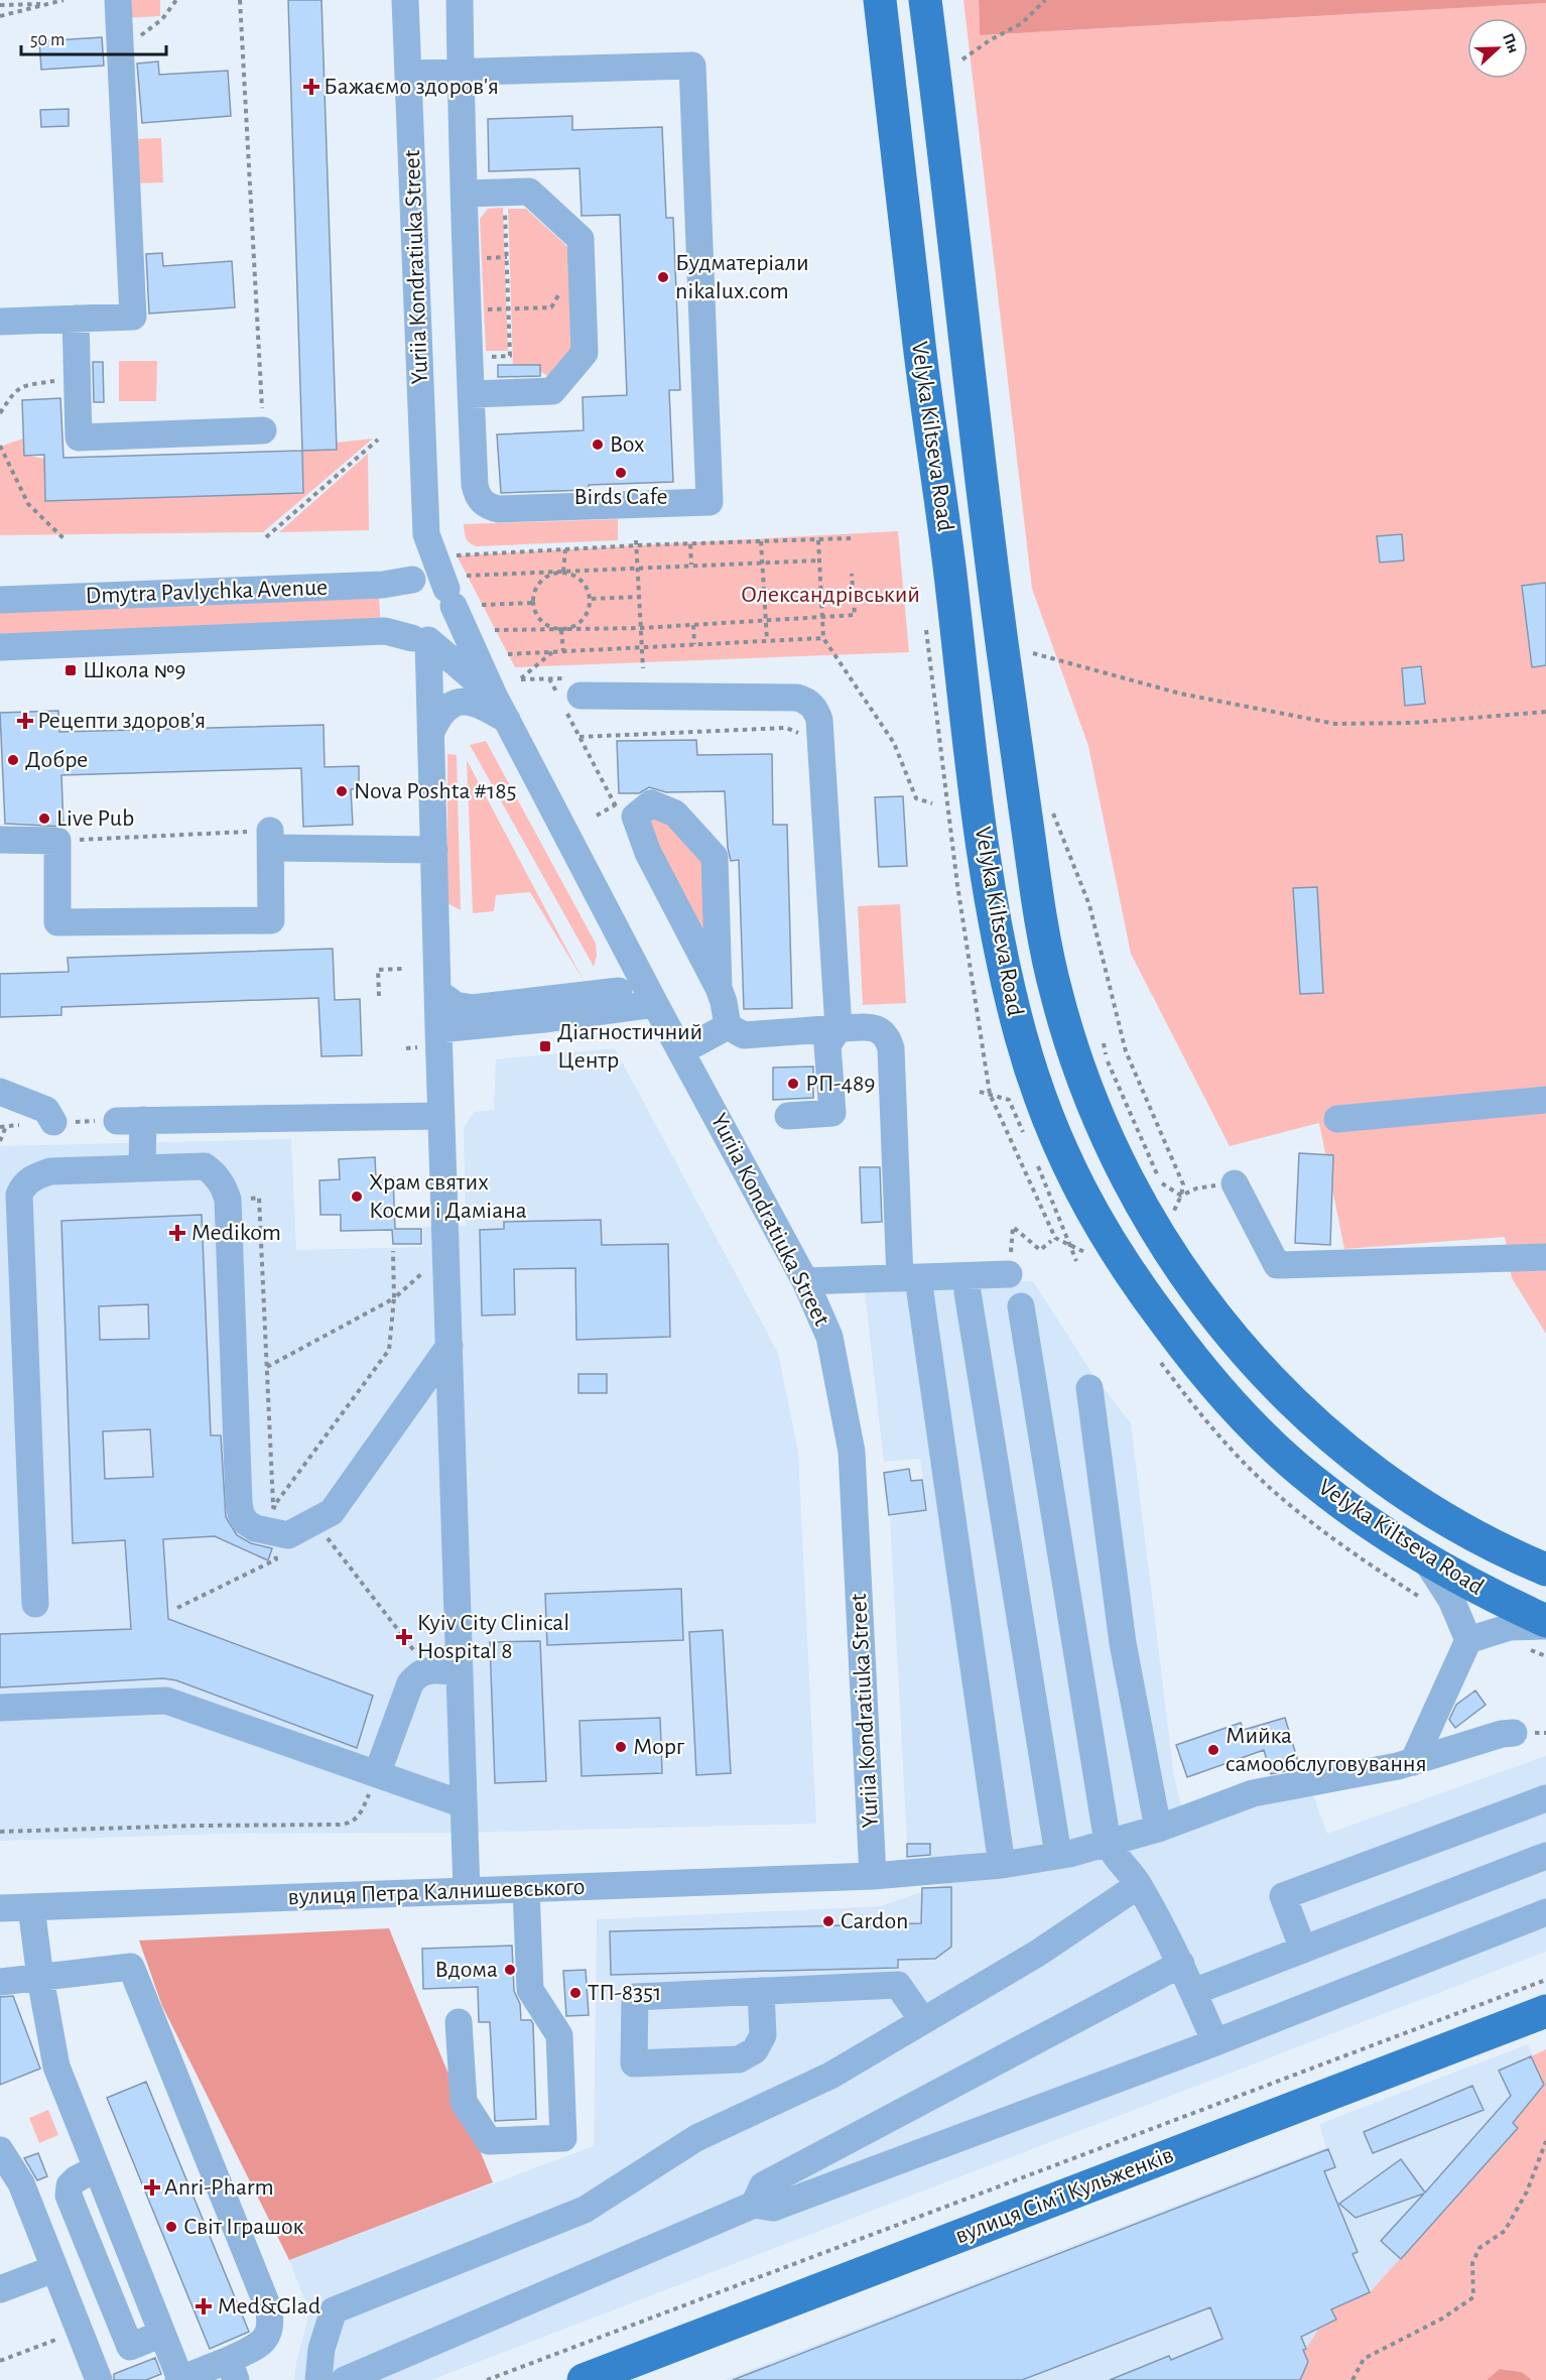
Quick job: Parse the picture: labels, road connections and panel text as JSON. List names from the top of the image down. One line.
{"streets":{"main road":["Velyka Kiltseva Road","вулиця Сімʼї Кульженків"],"street":["Yuriia Kondratiuka Street","Dmytra Pavlychka Avenue","вулиця Петра Калнишевського"]},"crossings":[["Yuriia Kondratiuka Street","Dmytra Pavlychka Avenue"],["Yuriia Kondratiuka Street","вулиця Петра Калнишевського"]],"parks":["Олександрівський"],"places":{"health":["Бажаємо здоров'я","Рецепти здоров'я","Medikom","Kyiv City Clinical Hospital 8","Anri-Pharm","Med&Glad"],"other":["Будматеріали nikalux.com","Box","Birds Cafe","Добре","Nova Poshta #185","Live Pub","РП-489","Храм святих Косми і Даміана","Морг","Мийка самообслуговування","Cardon","Вдома","ТП-8351","Світ Іграшок"],"transit":["Школа №9","Діагностичний Центр"]},"scale_bar":"50 m","north":"right"}
